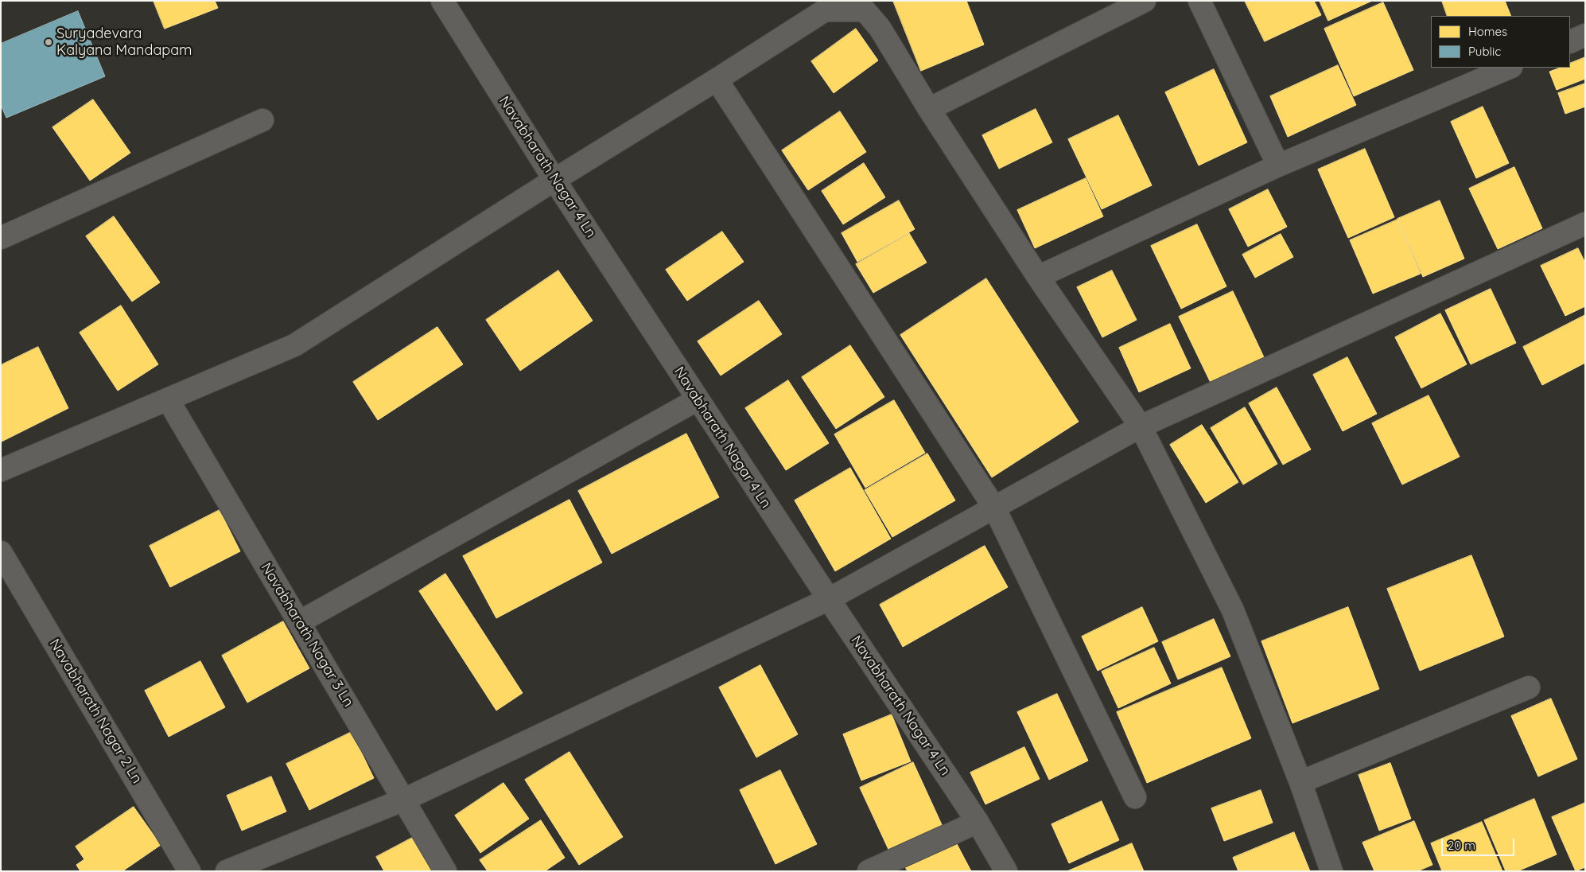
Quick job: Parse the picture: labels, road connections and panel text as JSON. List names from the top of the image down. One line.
{"streets":{"street":["Navabharath Nagar 4 Ln","Navabharath Nagar 3 Ln","Navabharath Nagar 2 Ln"]},"places":["Suryadevara Kalyana Mandapam"],"legend":["Homes","Public"],"scale_bar":"20 m"}
